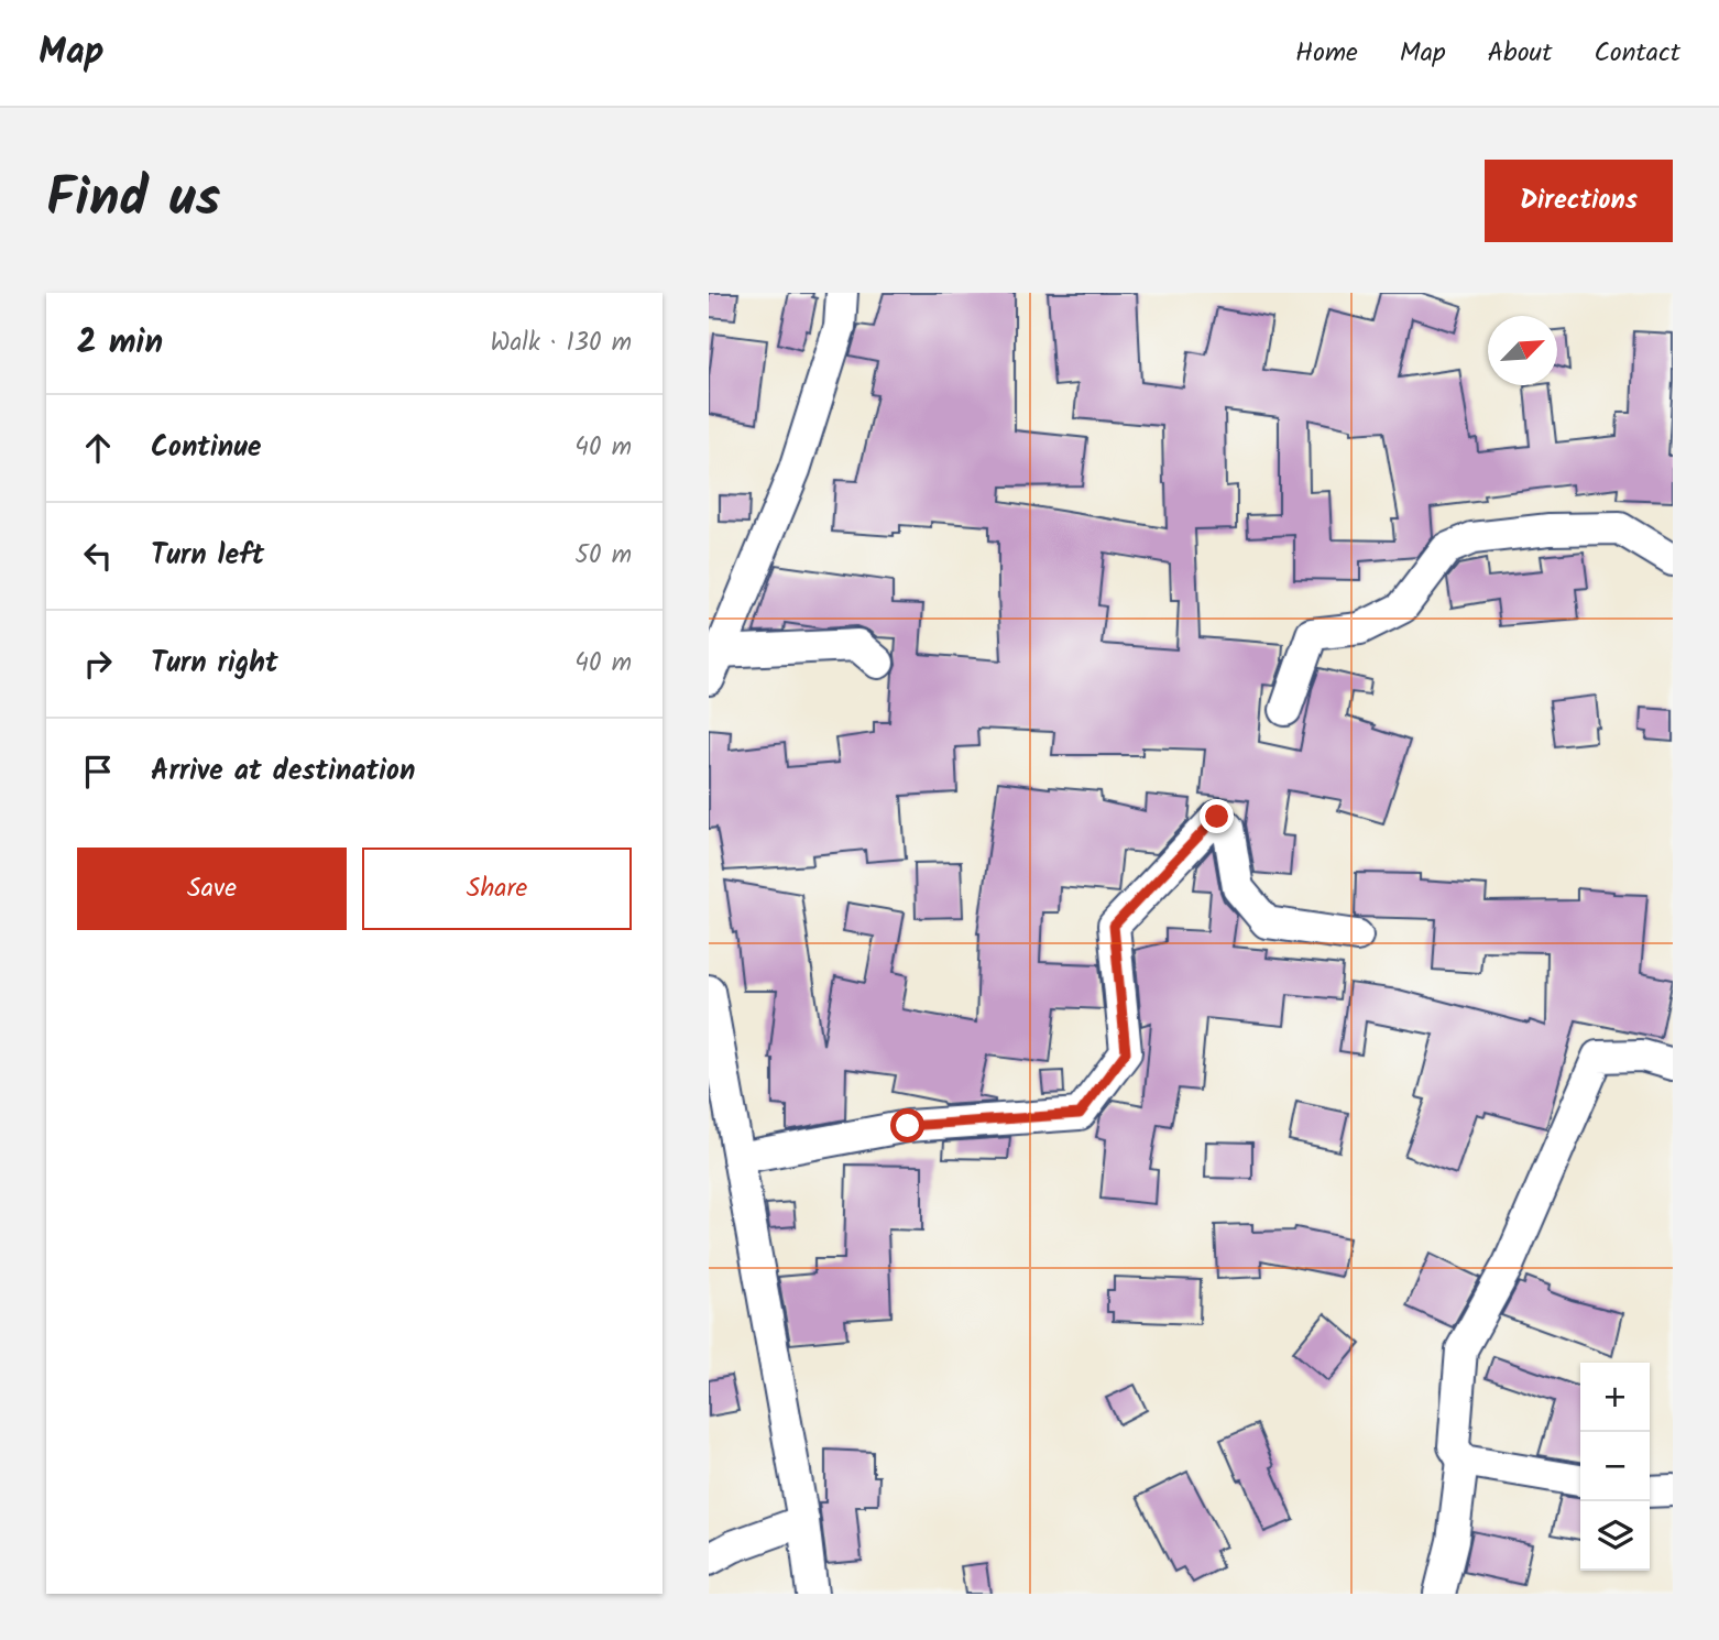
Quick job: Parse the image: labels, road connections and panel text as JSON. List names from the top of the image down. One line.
{"north":"top right","page":{"header":"Map","nav":["Home","Map","About","Contact"],"title":"Find us","buttons":["Directions",["Save","Share"]],"heading":["2 min","Walk · 130 m"],"list":[["Continue","40 m"],["Turn left","50 m"],["Turn right","40 m"],"Arrive at destination"],"map_buttons":["+","−"]}}
